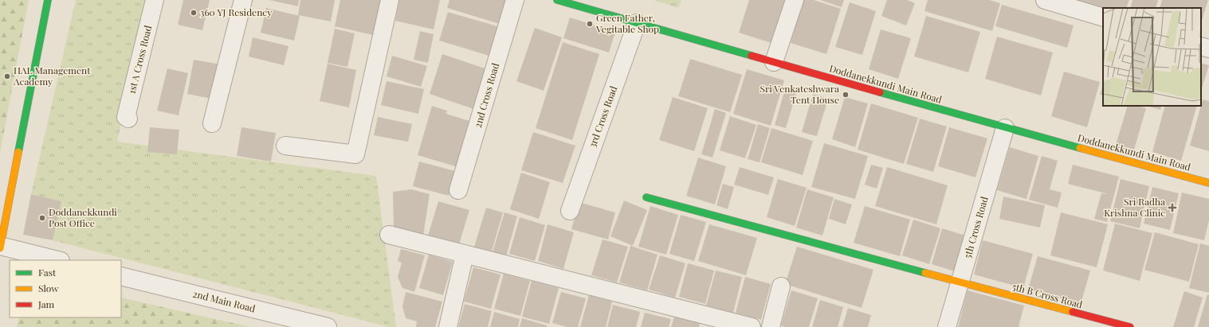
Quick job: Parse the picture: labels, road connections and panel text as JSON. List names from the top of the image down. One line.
{"streets":{"street":["1st A Cross Road","Doddanekkundi Main Road","2nd Cross Road","3rd Cross Road","5th Cross Road","5th B Cross Road","2nd Main Road"]},"crossings":[["Doddanekkundi Main Road","3rd Cross Road"],["Doddanekkundi Main Road","5th Cross Road"],["5th Cross Road","5th B Cross Road"]],"places":{"other":["360 YJ Residency","Green Father, Vegitable Shop","HAL Management Academy","Sri Venkateshwara Tent House","Doddanekkundi Post Office"],"health":["Sri Radha Krishna Clinic"]},"legend":["Fast","Slow","Jam"]}
